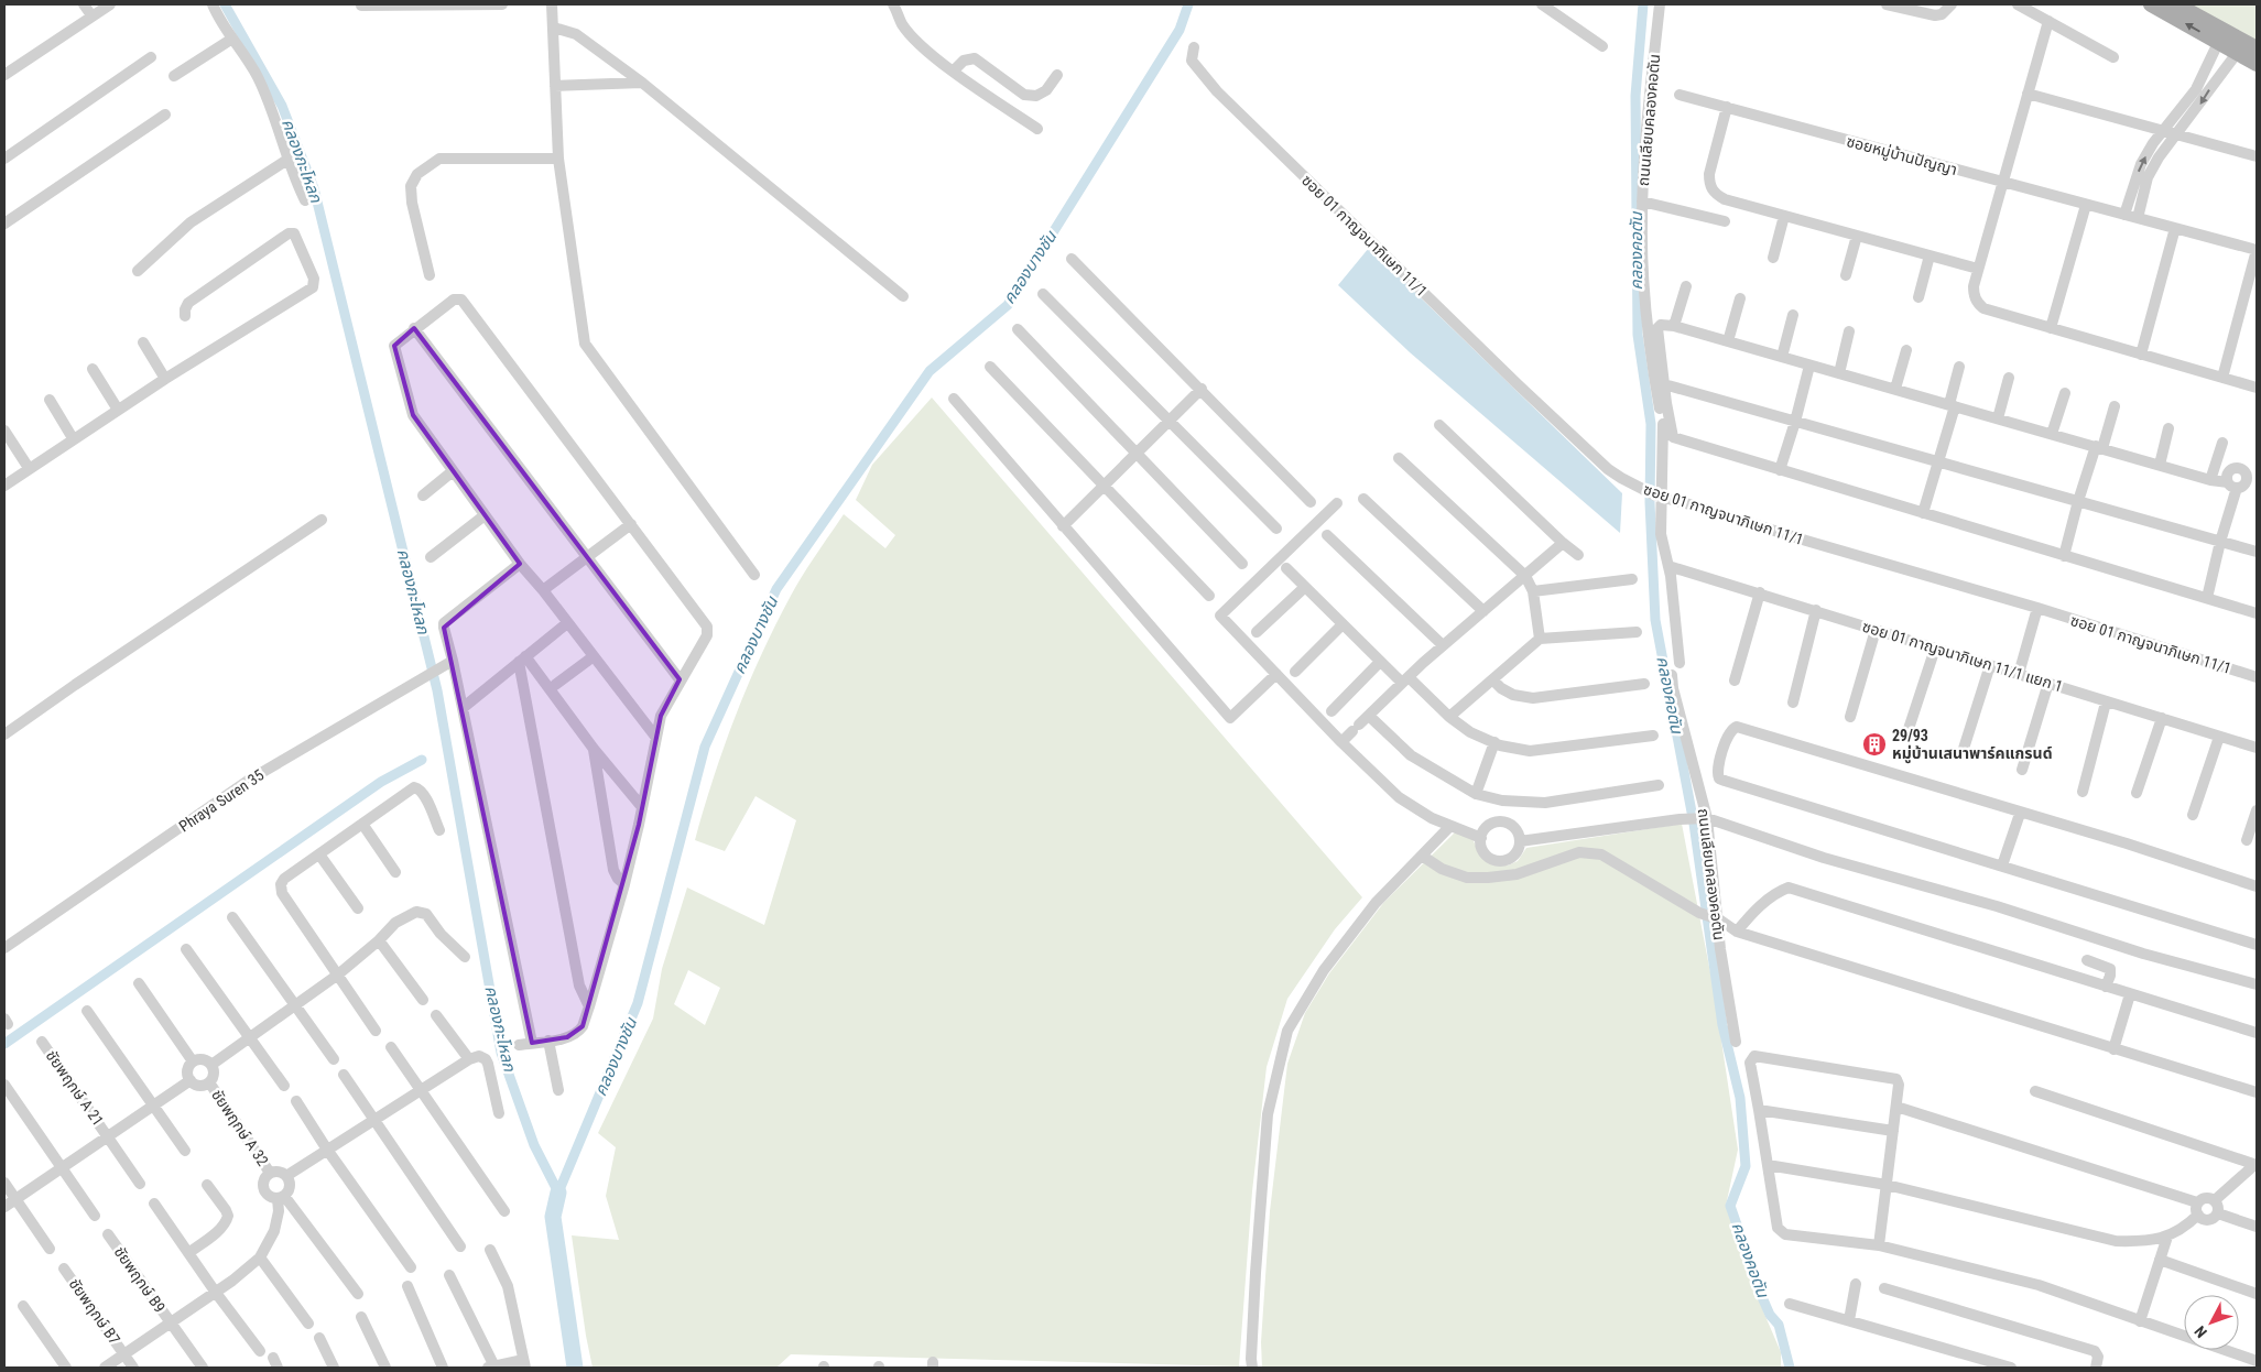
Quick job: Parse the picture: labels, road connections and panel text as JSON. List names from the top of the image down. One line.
{"streets":{"street":["ถนนเลียบคลองคอตัน","ซอยหมู่บ้านปัญญา","ซอย 01 กาญจนาภิเษก 11/1","ซอย 01 กาญจนาภิเษก 11/1 แยก 1","Phraya Suren 35","ชัยพฤกษ์ A 21","ชัยพฤกษ์ A 32","ชัยพฤกษ์ B9","ชัยพฤกษ์ B7"]},"crossings":[["ถนนเลียบคลองคอตัน","ซอย 01 กาญจนาภิเษก 11/1"],["ถนนเลียบคลองคอตัน","ซอย 01 กาญจนาภิเษก 11/1 แยก 1"]],"water":["คลองกะโหลก","คลองคอตัน","คลองบางชัน"],"places":{"building":["29/93 หมู่บ้านเสนาพาร์คแกรนด์"]},"north":"bottom left"}
